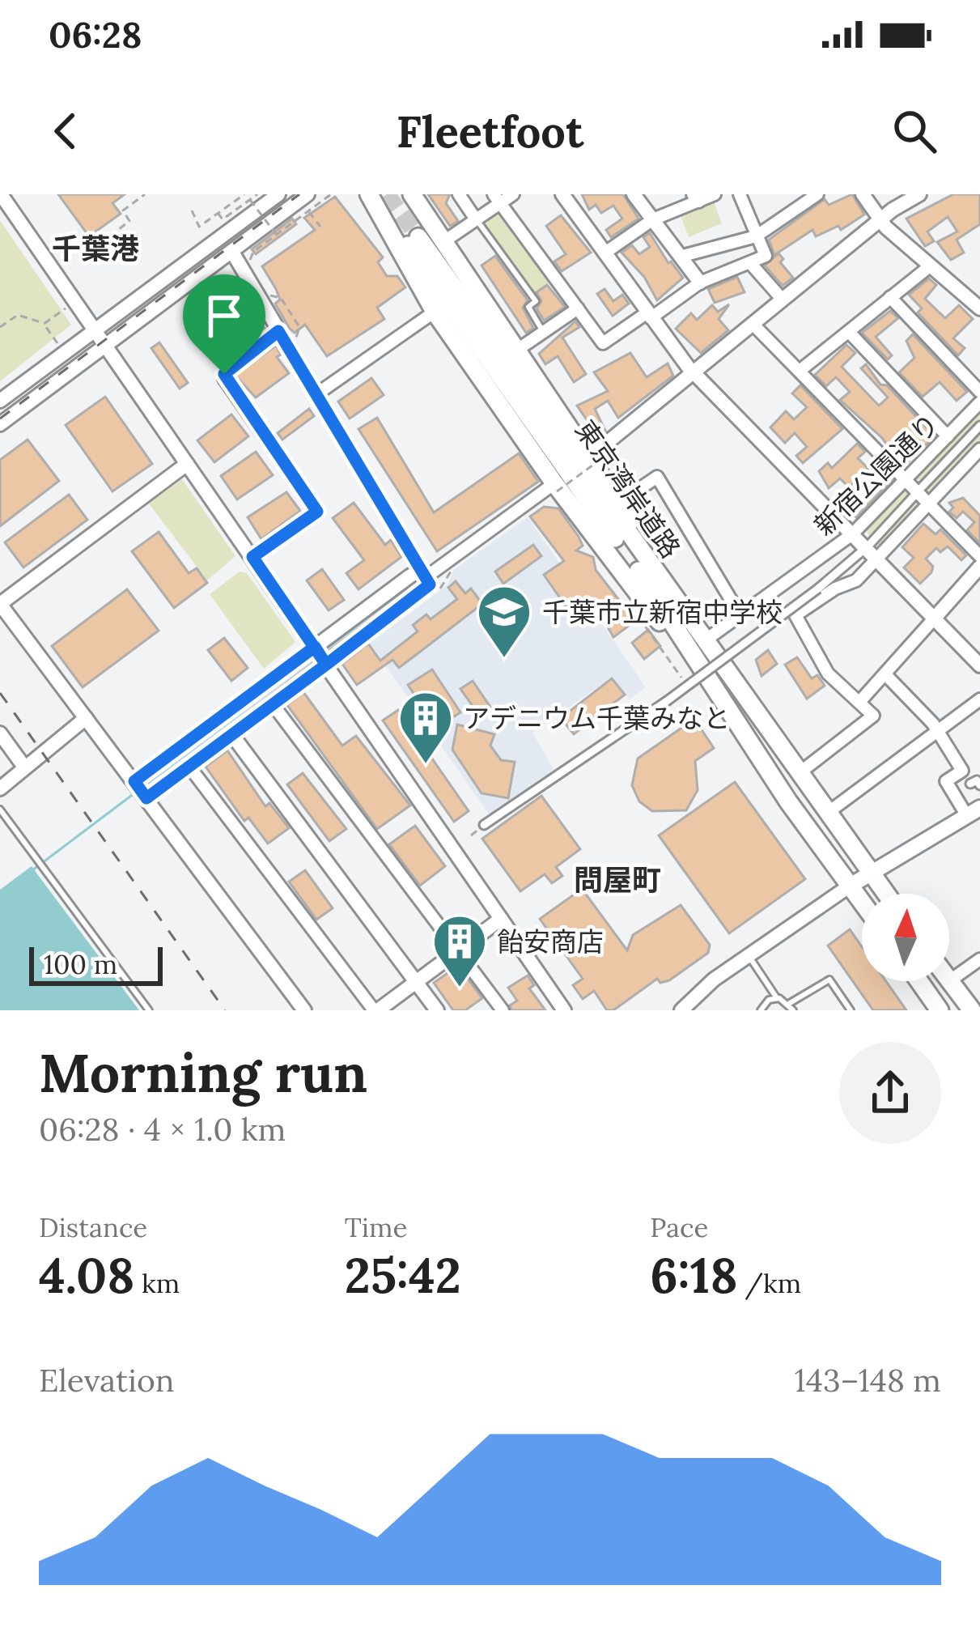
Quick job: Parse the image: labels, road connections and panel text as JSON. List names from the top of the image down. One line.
{"streets":{"highway":["東京湾岸道路"],"street":["新宿公園通り"]},"crossings":[["新宿公園通り","東京湾岸道路"]],"districts":["千葉港","問屋町"],"places":{"school or university":["千葉市立新宿中学校"],"building":["アデニウム千葉みなと","飴安商店"]},"scale_bar":"100 m","north":"top","page":{"status":"06:28","header":"Fleetfoot","scale":"100 m","heading":["Morning run","06:28 · 4 × 1.0 km"],"stats":[["Distance","4.08 km"],["Time","25:42"],["Pace","6:18 /km"]],"chart":["Elevation","143–148 m"]}}
